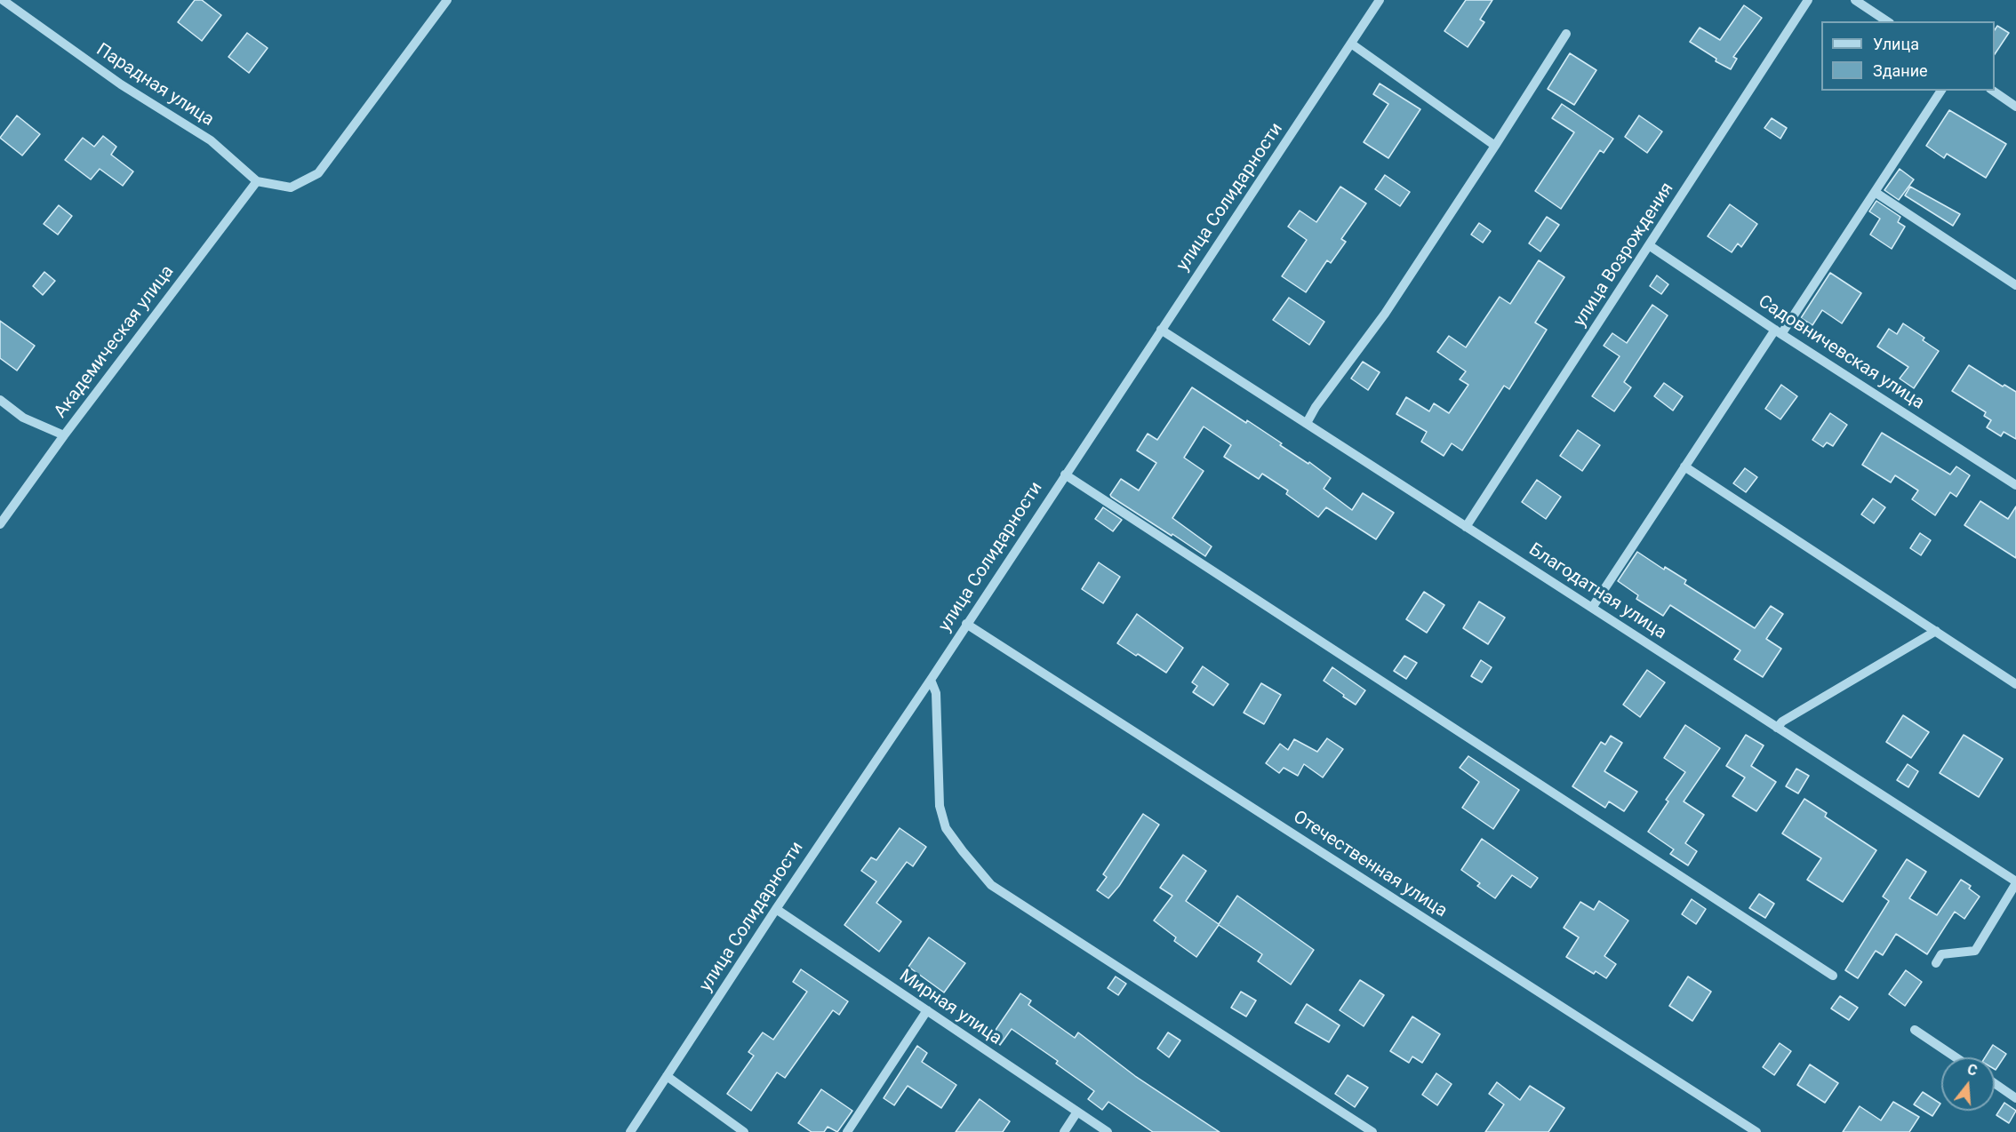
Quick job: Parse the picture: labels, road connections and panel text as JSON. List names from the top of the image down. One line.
{"streets":{"street":["Парадная улица","улица Солидарности","улица Возрождения","Академическая улица","Садовничевская улица","Благодатная улица","Отечественная улица","Мирная улица"]},"crossings":[["Парадная улица","Академическая улица"],["улица Солидарности","Благодатная улица"],["улица Солидарности","Отечественная улица"],["улица Солидарности","Мирная улица"],["улица Возрождения","Садовничевская улица"],["улица Возрождения","Благодатная улица"]],"legend":["Улица","Здание"],"north":"top"}
